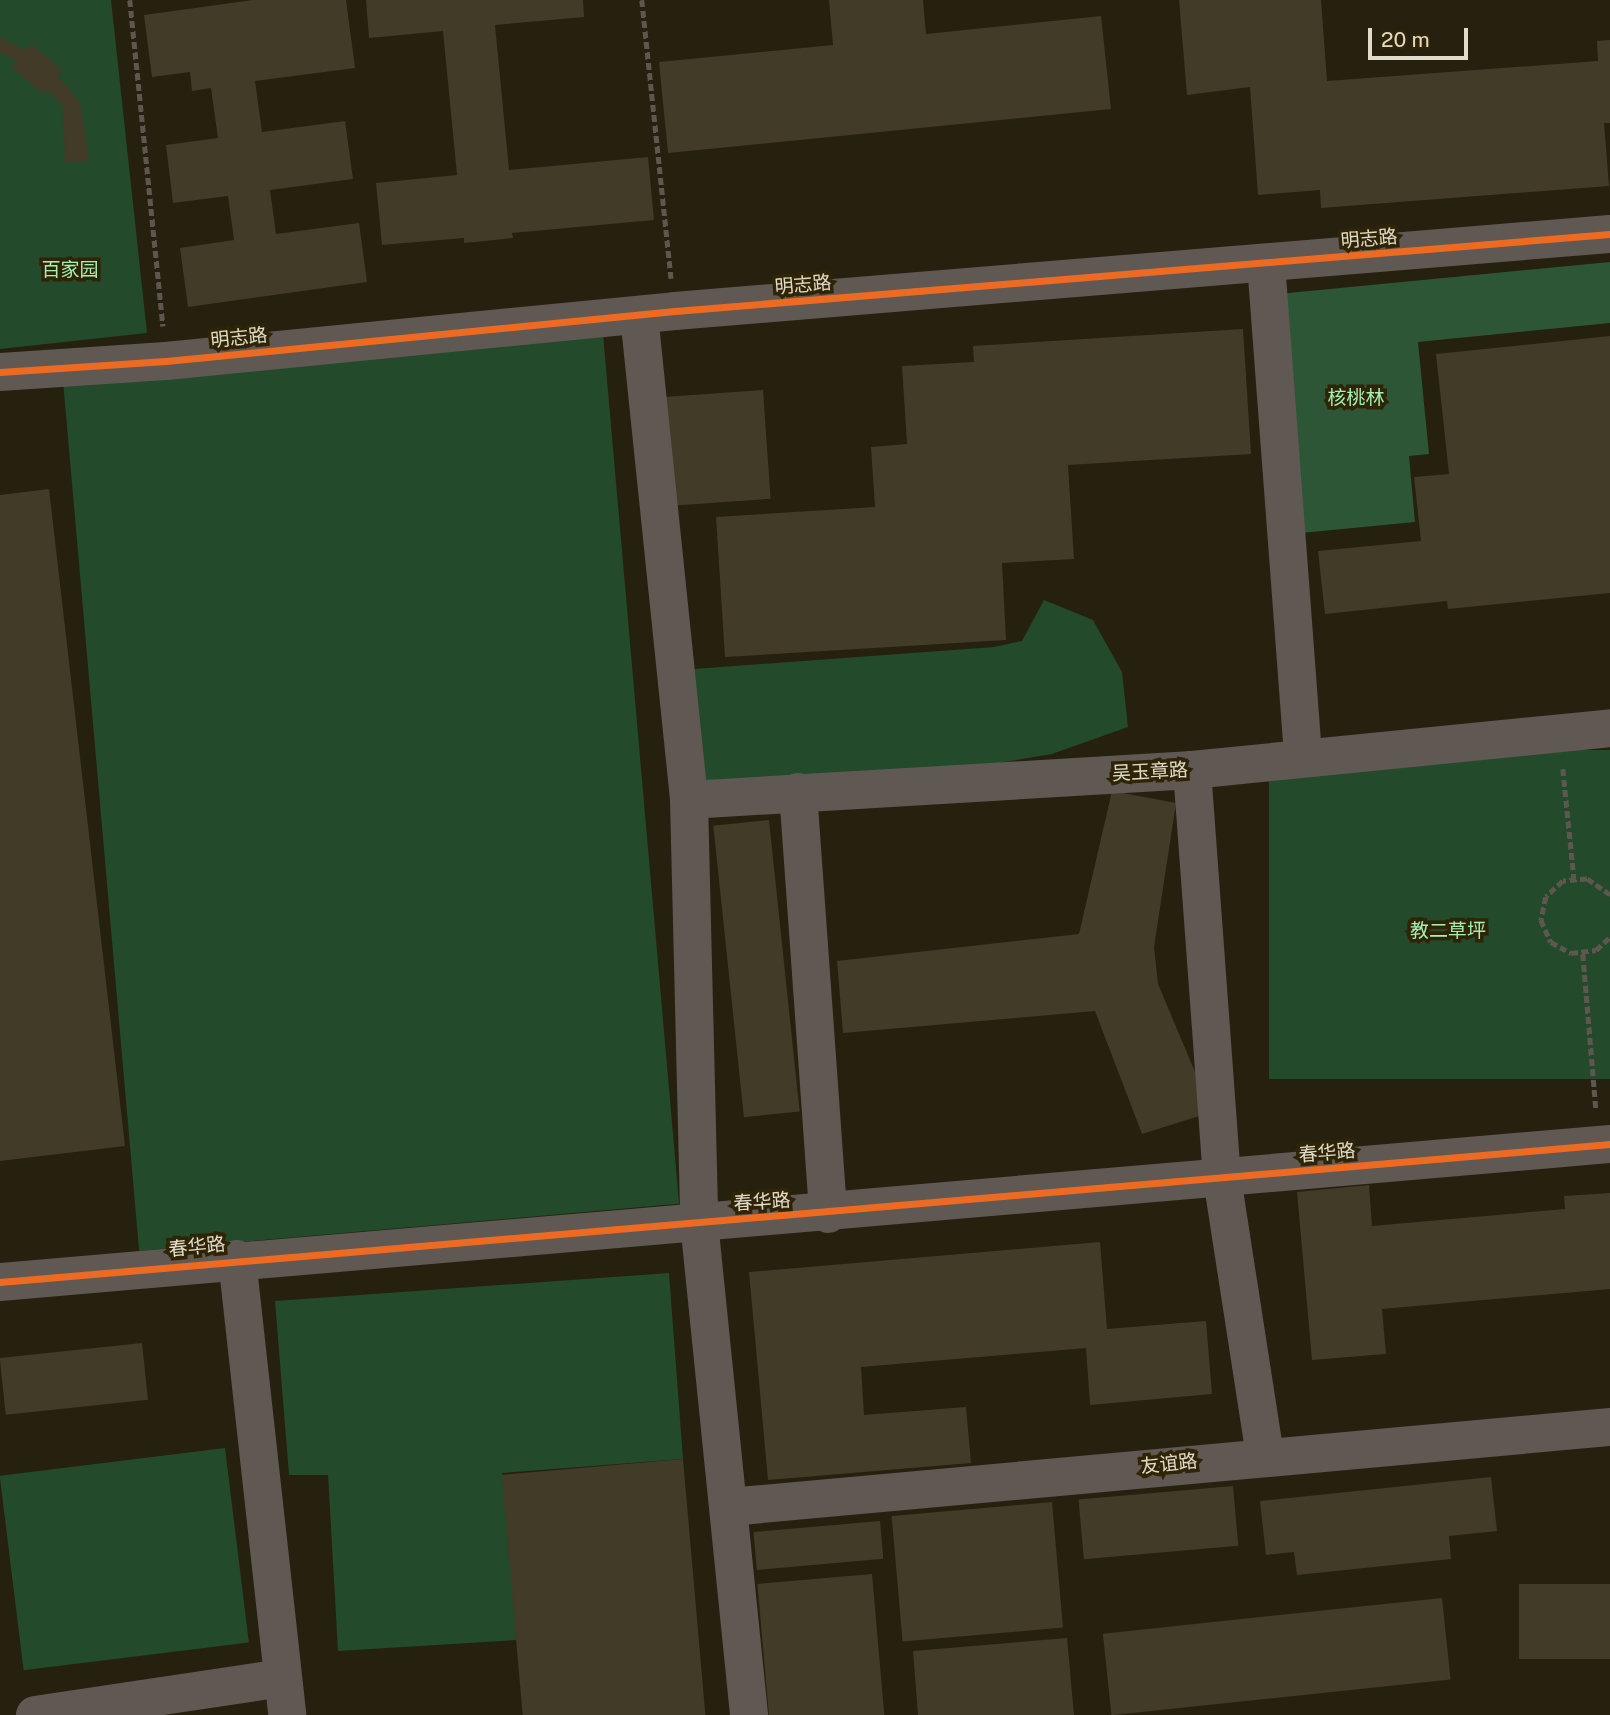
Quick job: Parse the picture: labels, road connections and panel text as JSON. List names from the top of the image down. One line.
{"streets":{"street":["明志路","吴玉章路","春华路","友谊路"]},"parks":["百家园","核桃林","教二草坪"],"scale_bar":"20 m"}
